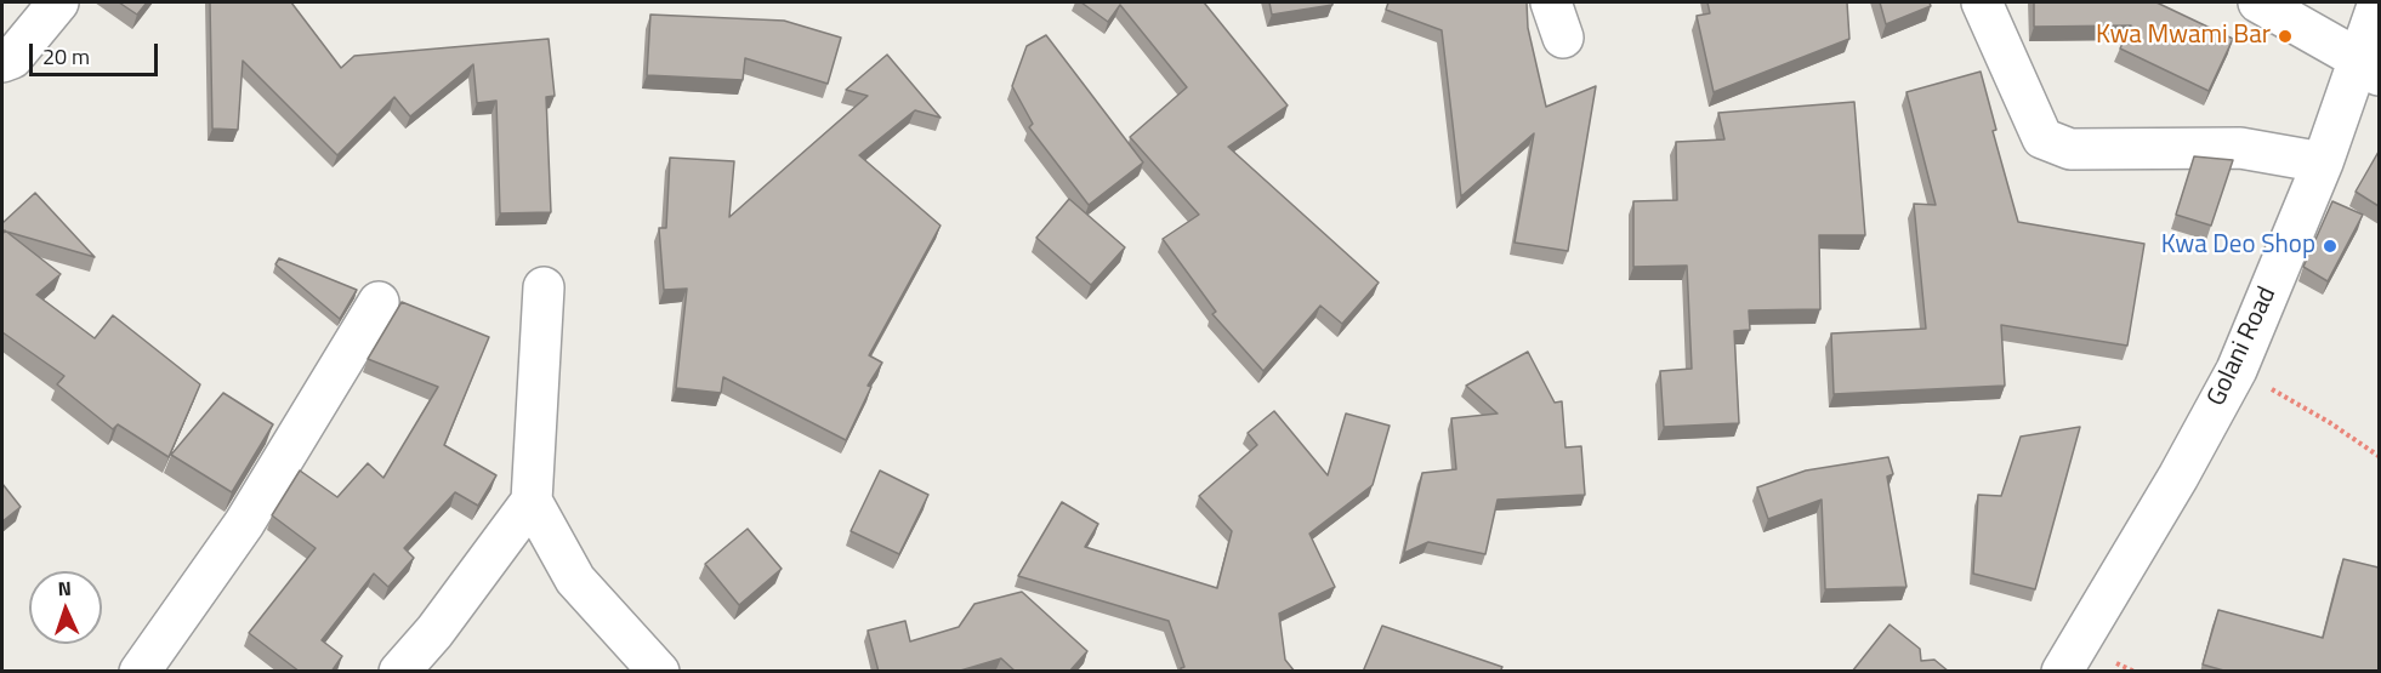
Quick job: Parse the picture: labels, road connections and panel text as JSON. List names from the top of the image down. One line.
{"streets":{"street":["Golani Road"]},"places":["Kwa Mwami Bar","Kwa Deo Shop"],"scale_bar":"20 m","north":"top"}
